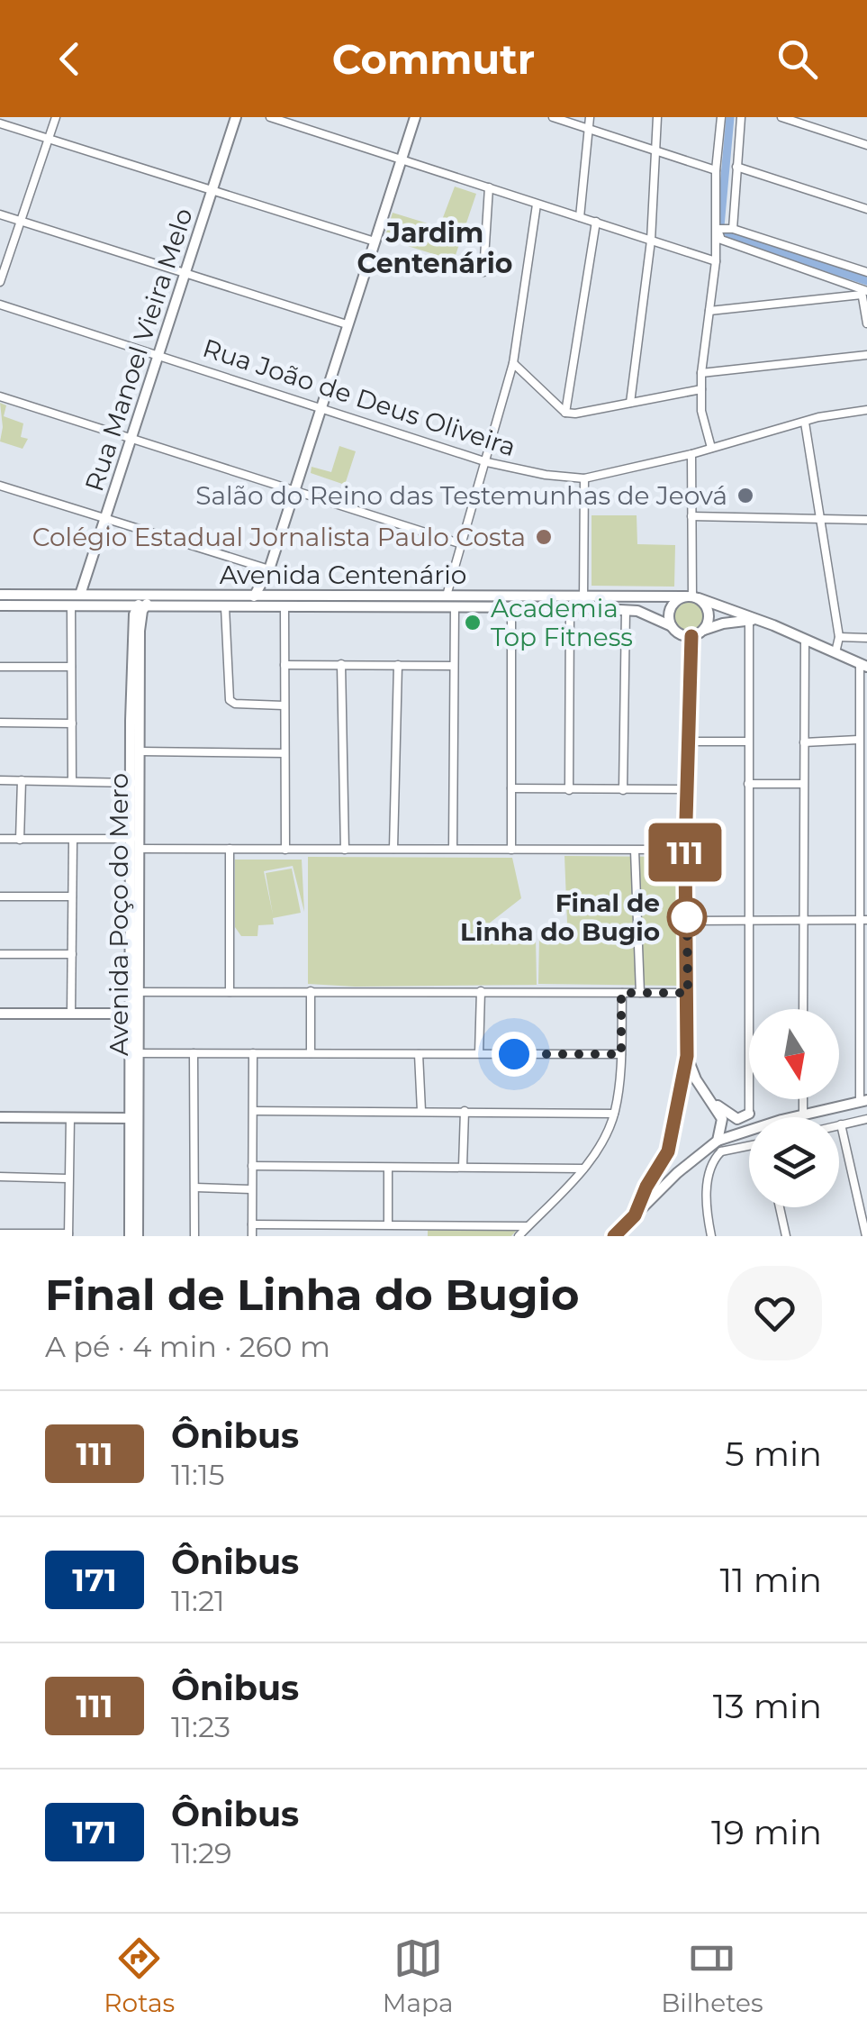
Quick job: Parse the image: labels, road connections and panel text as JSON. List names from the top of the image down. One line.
{"streets":{"main road":["Rua Manoel Vieira Melo","Avenida Centenário","Avenida Poço do Mero"],"street":["Rua João de Deus Oliveira"]},"crossings":[["Rua Manoel Vieira Melo","Rua João de Deus Oliveira"],["Rua Manoel Vieira Melo","Avenida Centenário"],["Avenida Centenário","Avenida Poço do Mero"]],"districts":["Jardim Centenário"],"places":["Salão do Reino das Testemunhas de Jeová","Colégio Estadual Jornalista Paulo Costa","Academia Top Fitness","Final de Linha do Bugio"],"lines":["bus line 111"],"north":"bottom","page":{"header":"Commutr","on_map":"111","heading":["Final de Linha do Bugio","A pé · 4 min · 260 m"],"list":[{"mark":"111","name":"Ônibus","note":"11:15","value":"5 min"},{"mark":"171","name":"Ônibus","note":"11:21","value":"11 min"},{"mark":"111","name":"Ônibus","note":"11:23","value":"13 min"},{"mark":"171","name":"Ônibus","note":"11:29","value":"19 min"}],"tabs":["Rotas","Mapa","Bilhetes"]}}
